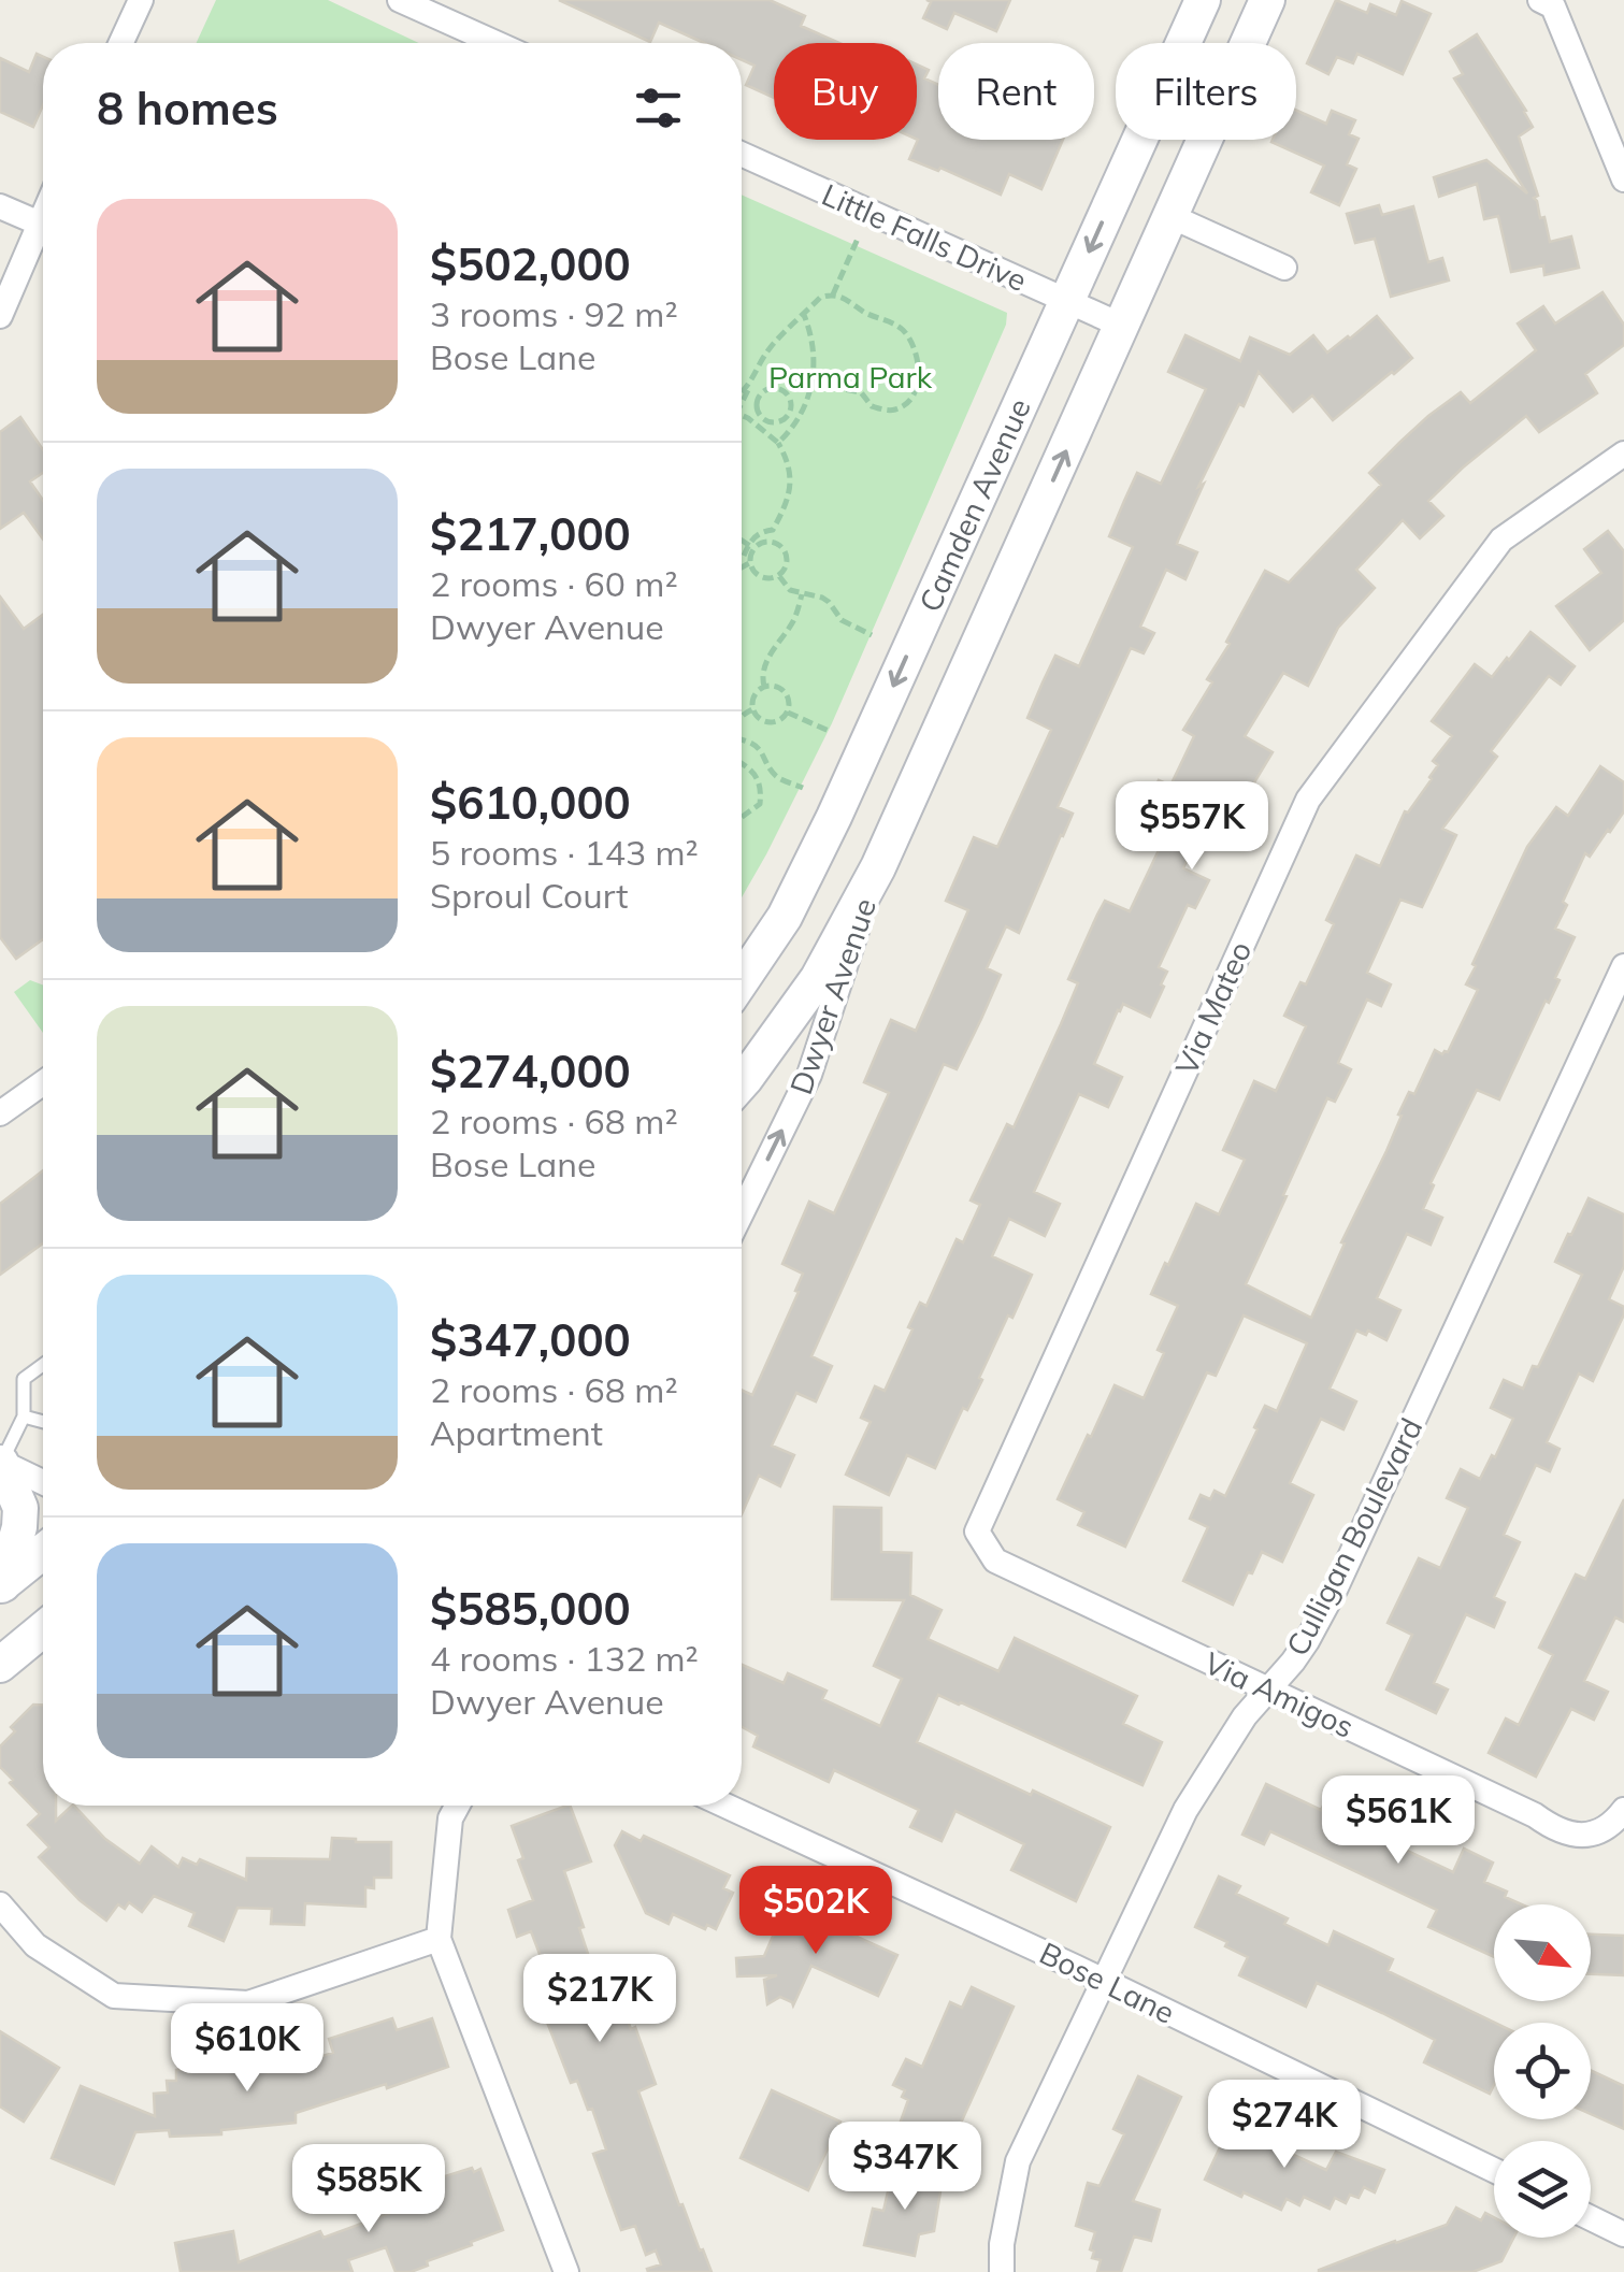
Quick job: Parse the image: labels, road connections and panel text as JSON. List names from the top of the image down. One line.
{"streets":{"main road":["Camden Avenue"],"street":["Little Falls Drive","Dwyer Avenue","Via Mateo","Culligan Boulevard","Via Amigos","Bose Lane"]},"crossings":[["Little Falls Drive","Camden Avenue"],["Camden Avenue","Dwyer Avenue"],["Via Mateo","Via Amigos"],["Culligan Boulevard","Via Amigos"],["Culligan Boulevard","Bose Lane"]],"one_way":["Dwyer Avenue"],"parks":["Parma Park"],"north":"bottom right","page":{"chip":["Buy","Rent","Filters"],"heading":"8 homes","list":[{"name":"$502,000","note":"3 rooms · 92 m² · Bose Lane"},{"name":"$217,000","note":"2 rooms · 60 m² · Dwyer Avenue"},{"name":"$610,000","note":"5 rooms · 143 m² · Sproul Court"},{"name":"$274,000","note":"2 rooms · 68 m² · Bose Lane"},{"name":"$347,000","note":"2 rooms · 68 m² · Apartment"},{"name":"$585,000","note":"4 rooms · 132 m² · Dwyer Avenue"}],"price":["$557K","$561K","$502K","$217K","$610K","$274K","$347K","$585K"]}}
